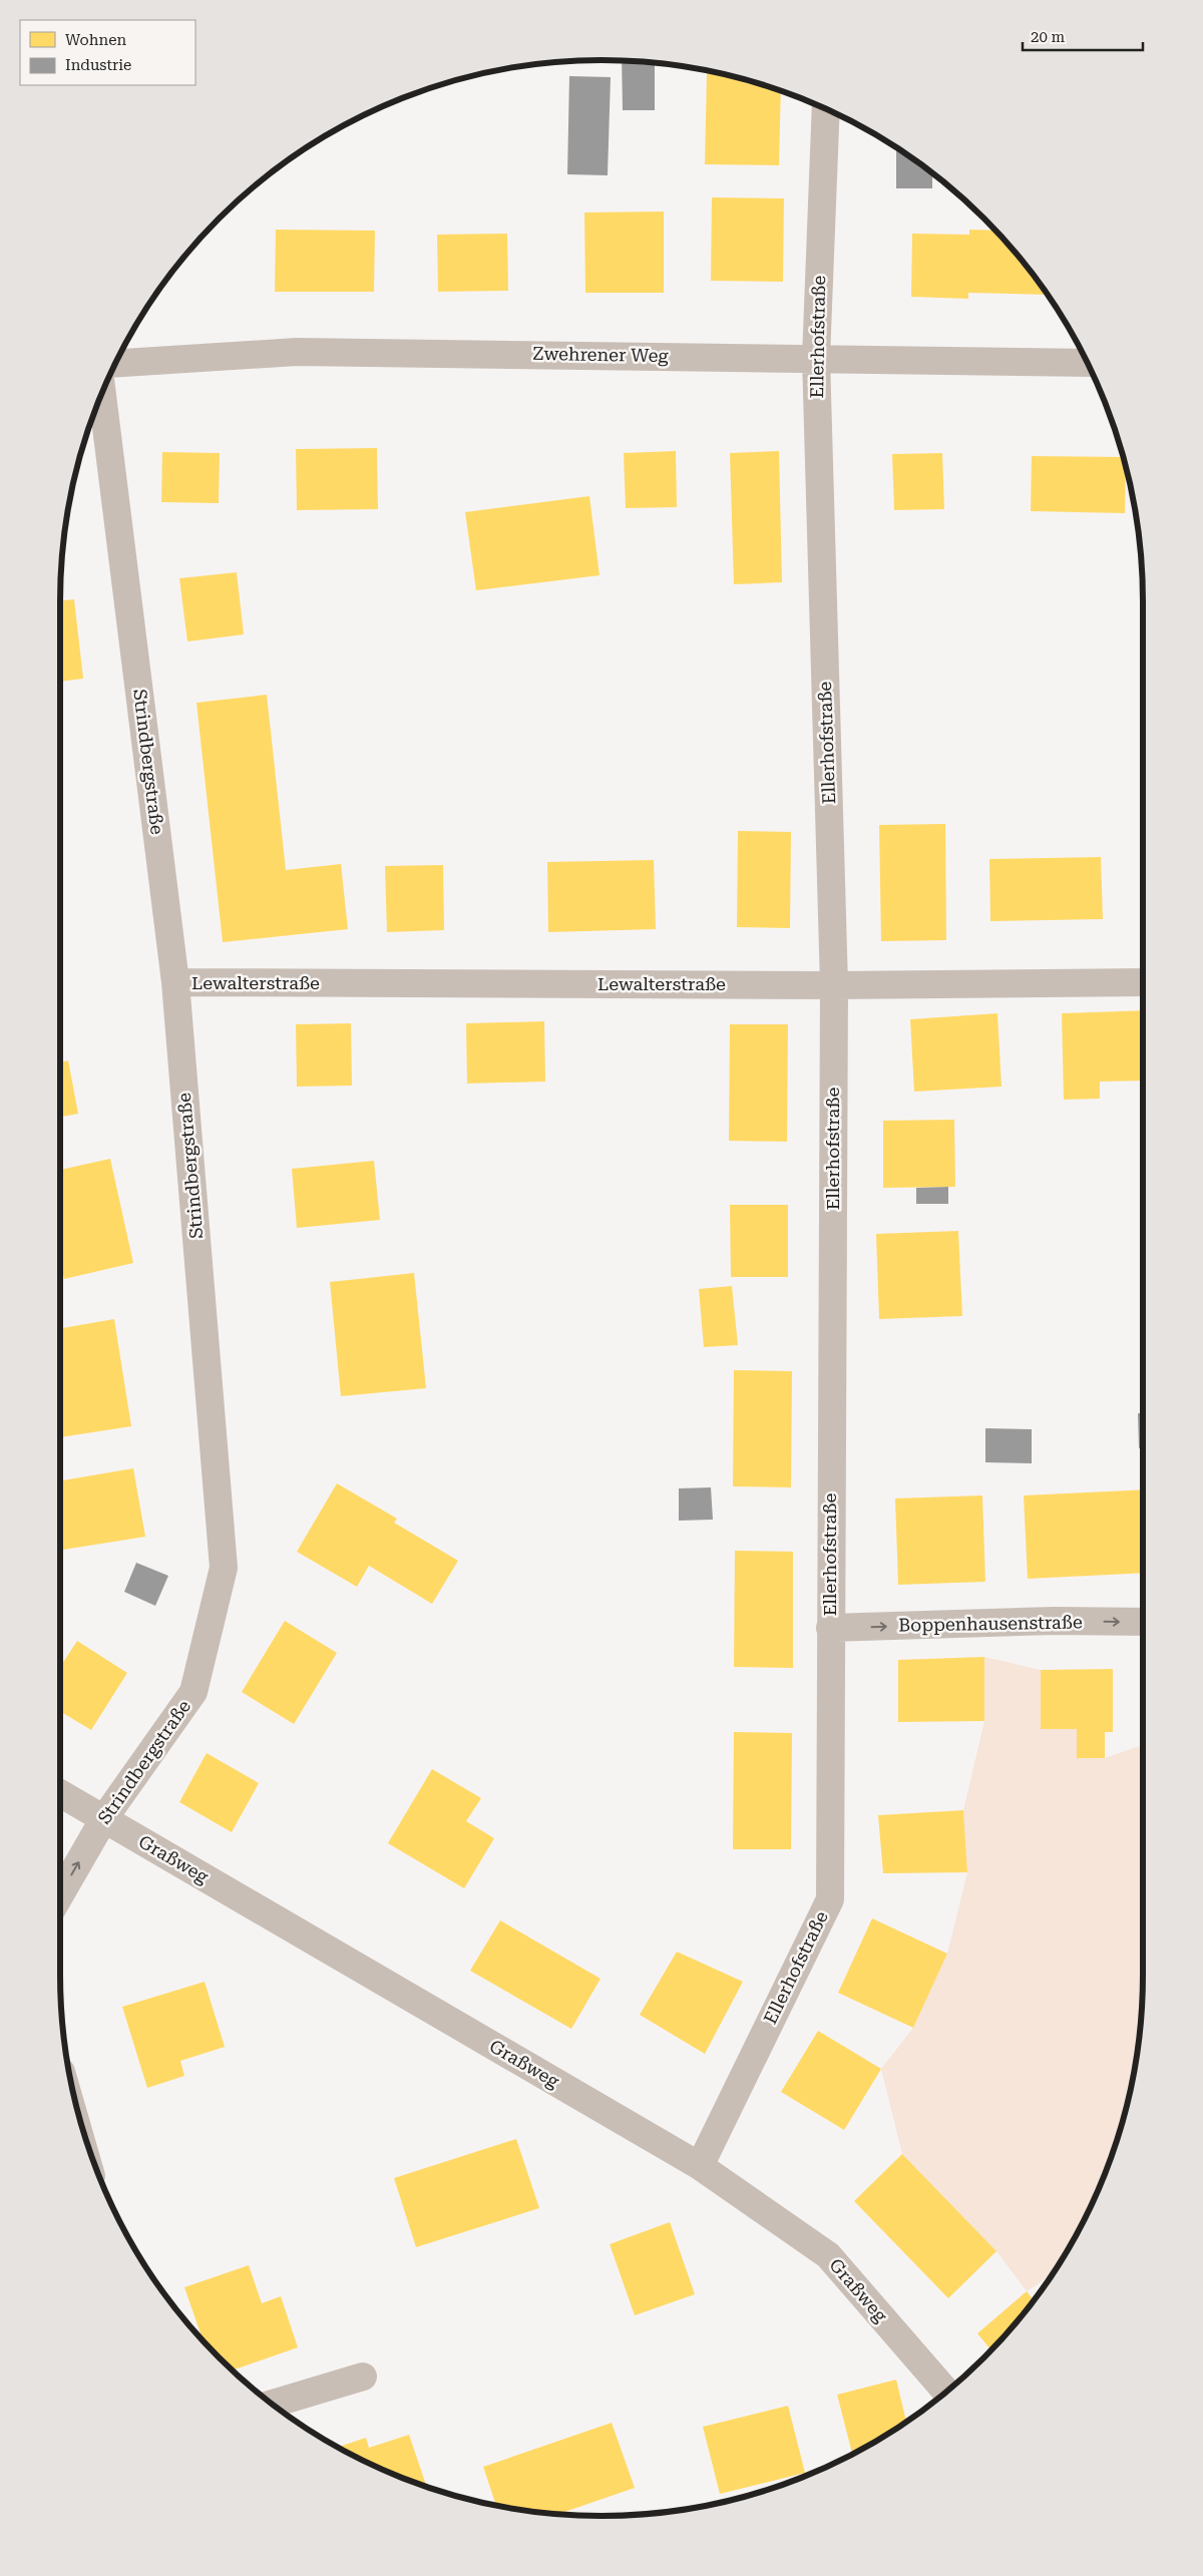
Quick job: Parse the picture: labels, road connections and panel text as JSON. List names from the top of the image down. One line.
{"streets":{"street":["Ellerhofstraße","Zwehrener Weg","Strindbergstraße","Lewalterstraße","Boppenhausenstraße","Graßweg"]},"crossings":[["Ellerhofstraße","Zwehrener Weg"],["Ellerhofstraße","Lewalterstraße"],["Ellerhofstraße","Boppenhausenstraße"],["Ellerhofstraße","Graßweg"],["Strindbergstraße","Lewalterstraße"],["Strindbergstraße","Graßweg"]],"one_way":["Boppenhausenstraße"],"legend":["Wohnen","Industrie"],"scale_bar":"20 m"}
